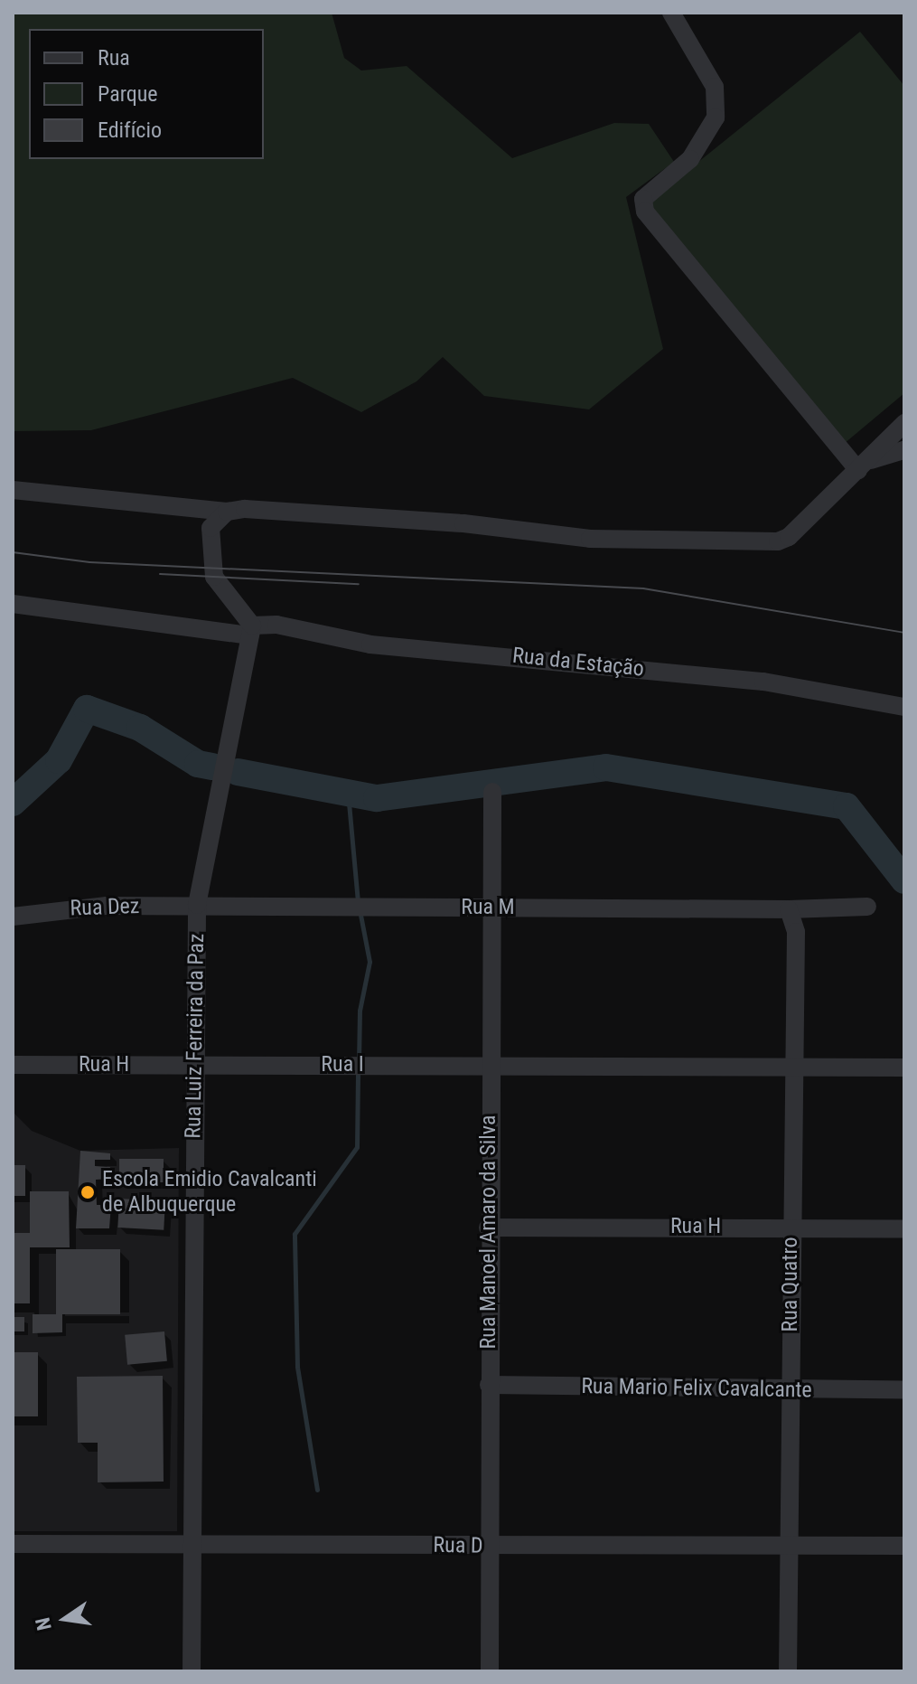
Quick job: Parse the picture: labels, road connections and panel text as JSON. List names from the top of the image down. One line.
{"streets":{"street":["Rua da Estação","Rua Dez","Rua M","Rua Luiz Ferreira da Paz","Rua H","Rua I","Rua Manoel Amaro da Silva","Rua Quatro","Rua Mario Felix Cavalcante","Rua D"]},"crossings":[["Rua da Estação","Rua Luiz Ferreira da Paz"],["Rua Dez","Rua M"],["Rua Dez","Rua Luiz Ferreira da Paz"],["Rua M","Rua Luiz Ferreira da Paz"],["Rua M","Rua Manoel Amaro da Silva"],["Rua M","Rua Quatro"],["Rua Luiz Ferreira da Paz","Rua H"],["Rua Luiz Ferreira da Paz","Rua I"],["Rua Luiz Ferreira da Paz","Rua D"],["Rua H","Rua I"],["Rua H","Rua Manoel Amaro da Silva"],["Rua H","Rua Quatro"],["Rua I","Rua Manoel Amaro da Silva"],["Rua I","Rua Quatro"],["Rua Manoel Amaro da Silva","Rua Mario Felix Cavalcante"],["Rua Manoel Amaro da Silva","Rua D"],["Rua Quatro","Rua Mario Felix Cavalcante"],["Rua Quatro","Rua D"]],"places":["Escola Emidio Cavalcanti de Albuquerque"],"legend":["Rua","Parque","Edifício"],"north":"left"}
